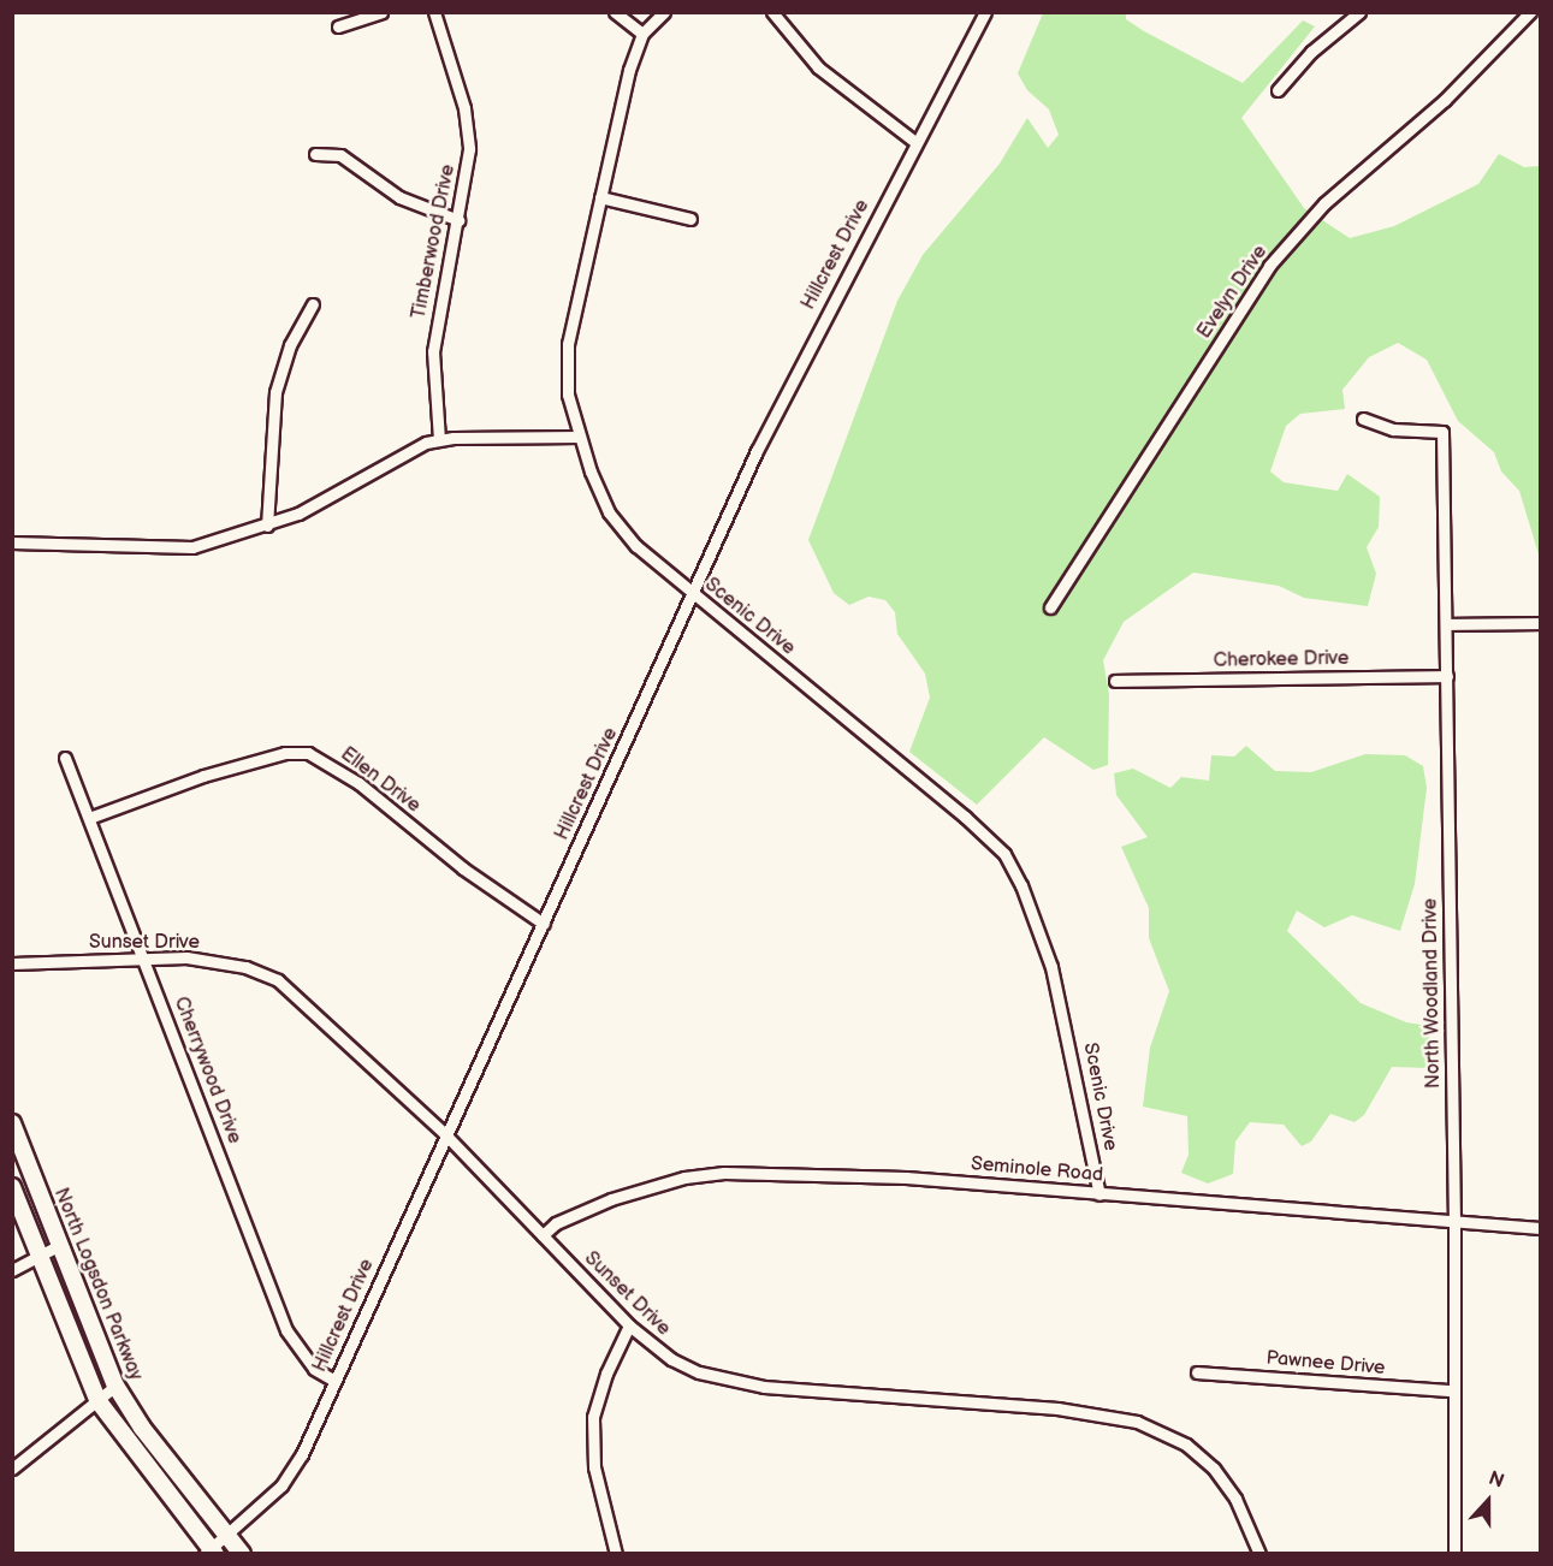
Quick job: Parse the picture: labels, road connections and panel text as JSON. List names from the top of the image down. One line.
{"streets":{"main road":["North Logsdon Parkway"],"street":["Timberwood Drive","Hillcrest Drive","Evelyn Drive","Scenic Drive","Cherokee Drive","Ellen Drive","Sunset Drive","North Woodland Drive","Cherrywood Drive","Seminole Road","Pawnee Drive"]},"crossings":[["Hillcrest Drive","Scenic Drive"],["Hillcrest Drive","Ellen Drive"],["Hillcrest Drive","Sunset Drive"],["Hillcrest Drive","Cherrywood Drive"],["Hillcrest Drive","North Logsdon Parkway"],["Scenic Drive","Seminole Road"],["Cherokee Drive","North Woodland Drive"],["Ellen Drive","Cherrywood Drive"],["Sunset Drive","Cherrywood Drive"],["Sunset Drive","Seminole Road"],["North Woodland Drive","Seminole Road"],["North Woodland Drive","Pawnee Drive"]],"north":"top"}
